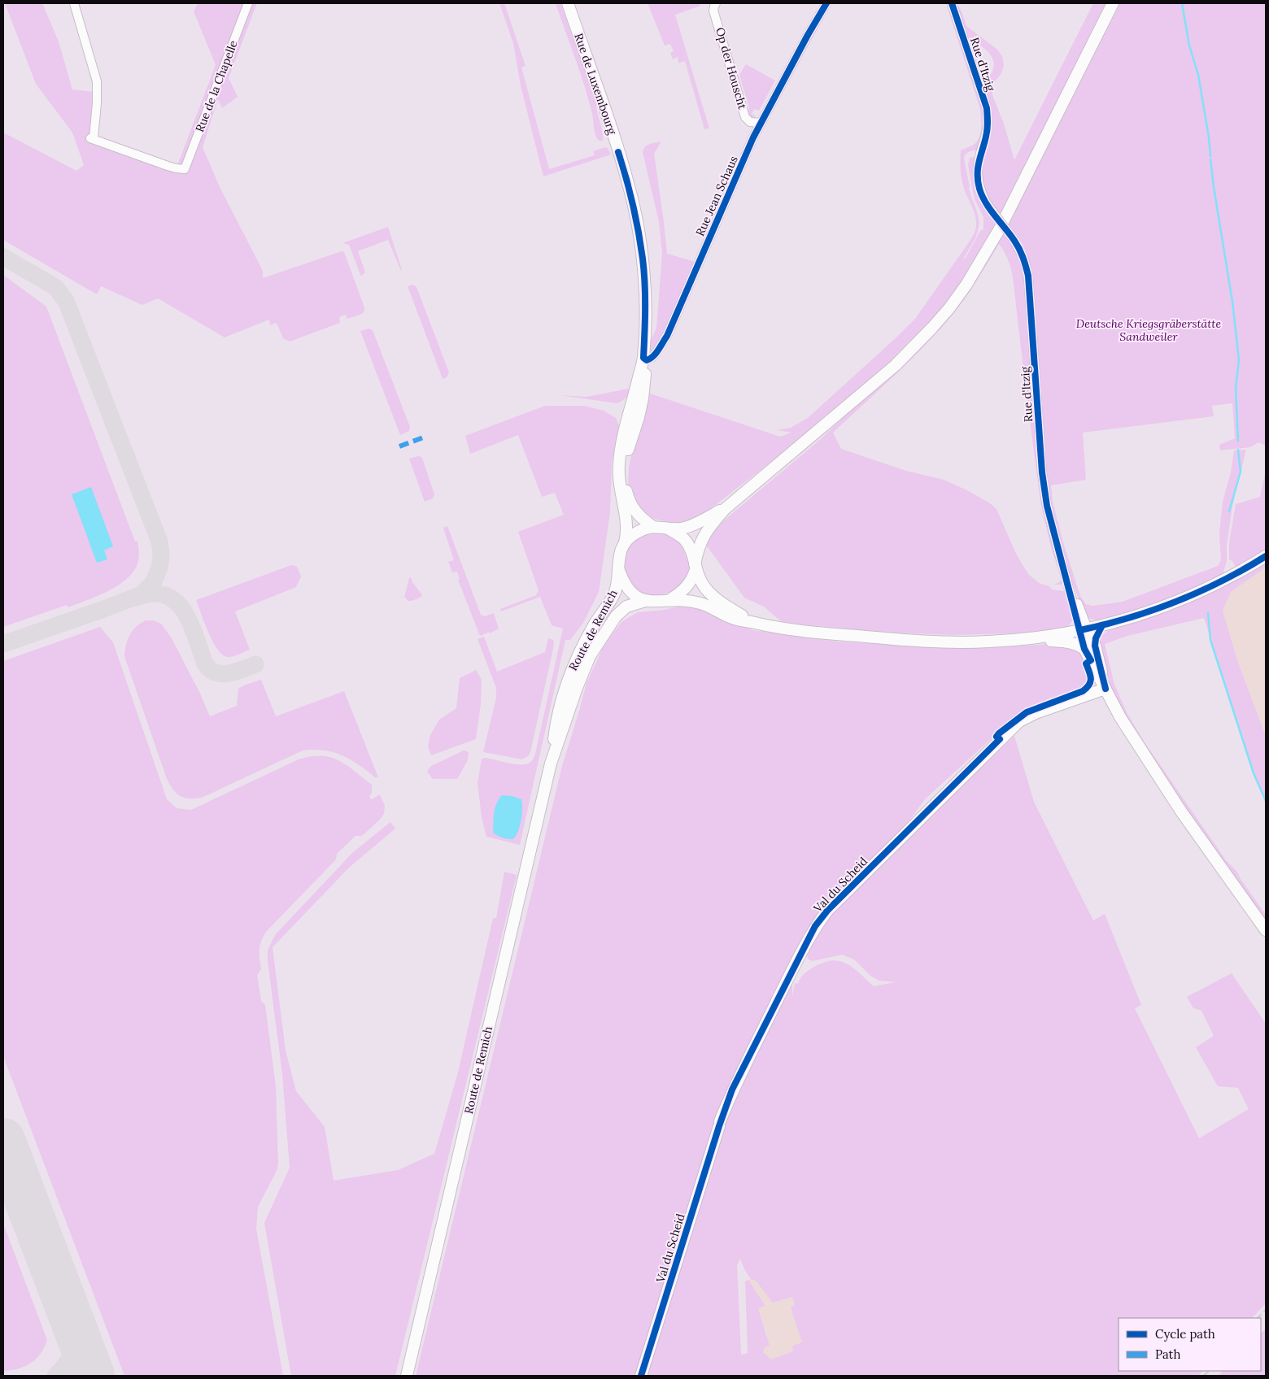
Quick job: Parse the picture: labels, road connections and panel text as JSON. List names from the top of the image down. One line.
{"streets":{"main road":["Rue de Luxembourg","Route de Remich","Val du Scheid"],"street":["Rue d'Itzig","Op der Houscht","Rue de la Chapelle","Rue Jean Schaus"]},"crossings":[["Op der Houscht","Rue Jean Schaus"],["Rue de Luxembourg","Rue Jean Schaus"],["Rue de Luxembourg","Route de Remich"]],"parks":["Deutsche Kriegsgräberstätte Sandweiler"],"legend":["Cycle path","Path"]}
